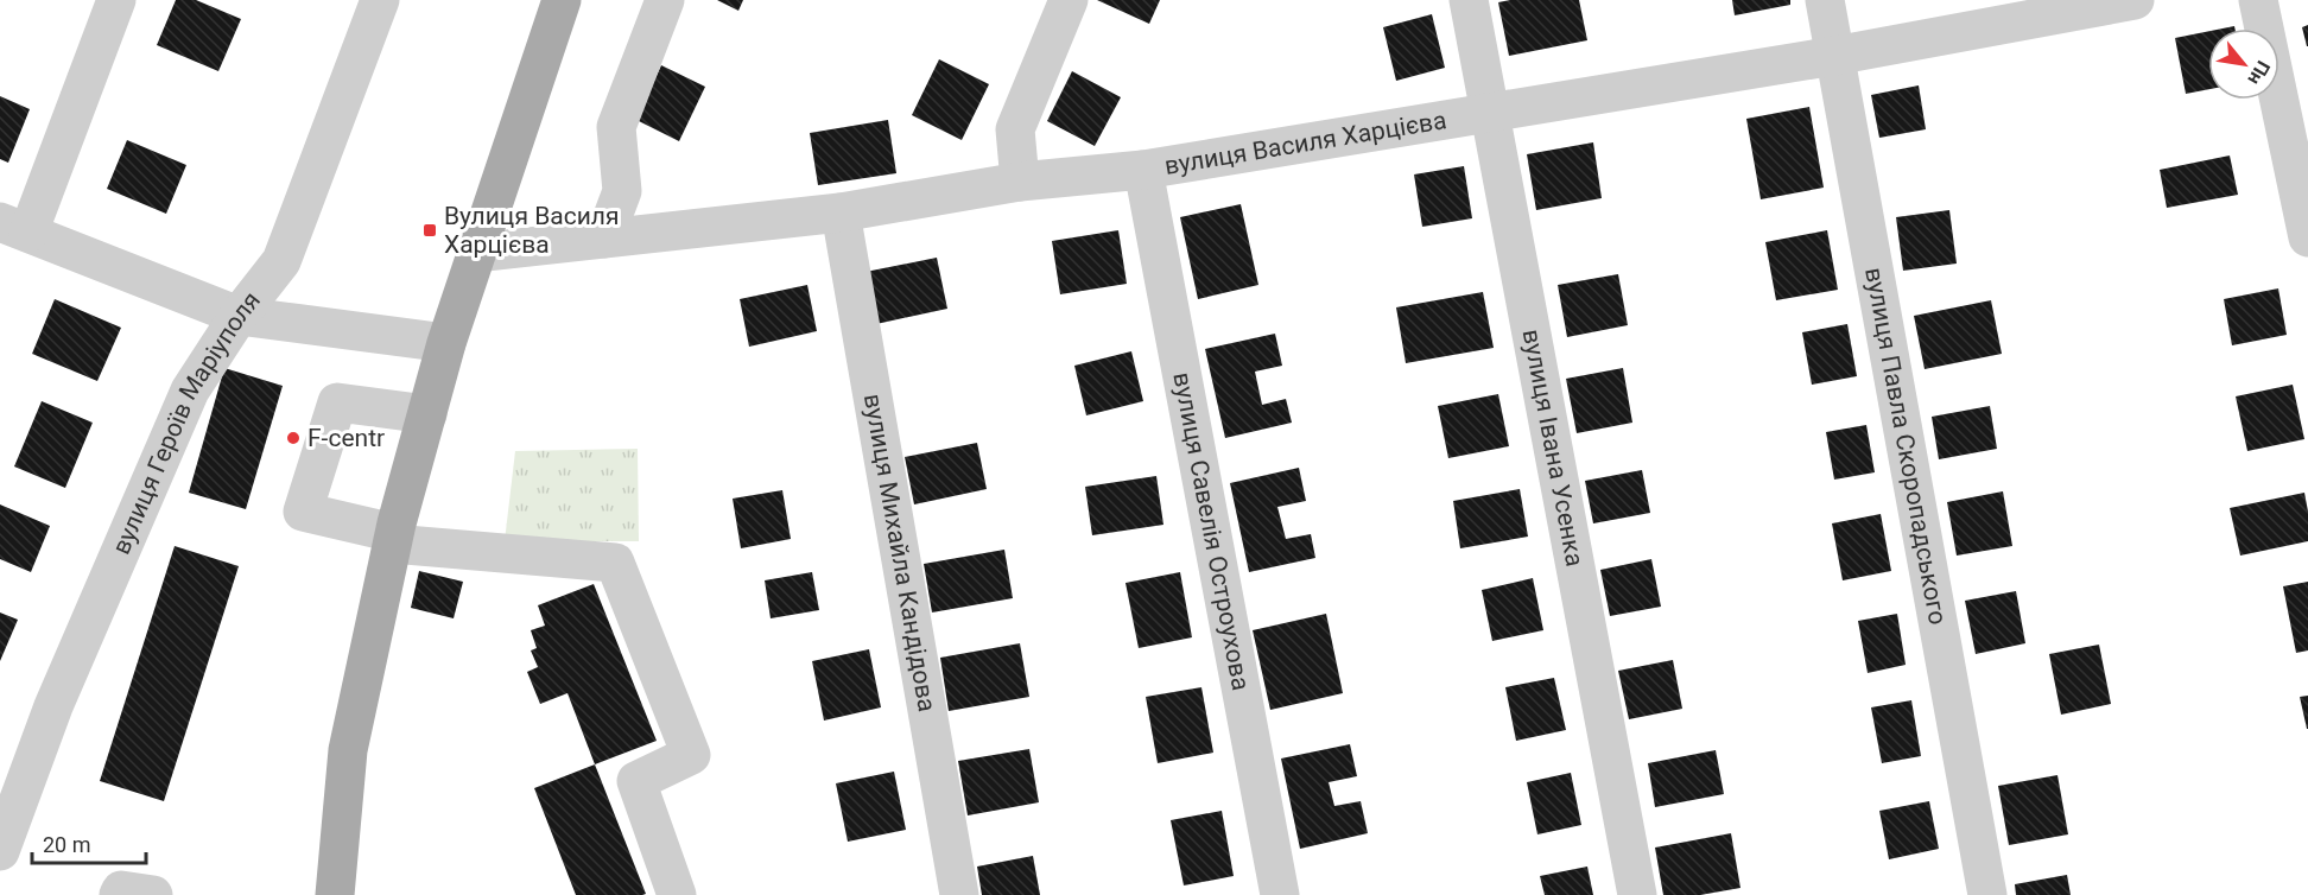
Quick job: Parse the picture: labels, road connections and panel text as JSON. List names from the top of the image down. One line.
{"streets":{"street":["вулиця Василя Харцієва","вулиця Героїв Маріуполя","вулиця Івана Усенка","вулиця Павла Скоропадського","вулиця Савелія Остроухова","вулиця Михайла Кандідова"]},"crossings":[["вулиця Василя Харцієва","вулиця Івана Усенка"],["вулиця Василя Харцієва","вулиця Павла Скоропадського"],["вулиця Василя Харцієва","вулиця Савелія Остроухова"],["вулиця Василя Харцієва","вулиця Михайла Кандідова"]],"places":{"transit":["Вулиця Василя Харцієва"],"other":["F-centr"]},"scale_bar":"20 m","north":"bottom right"}
